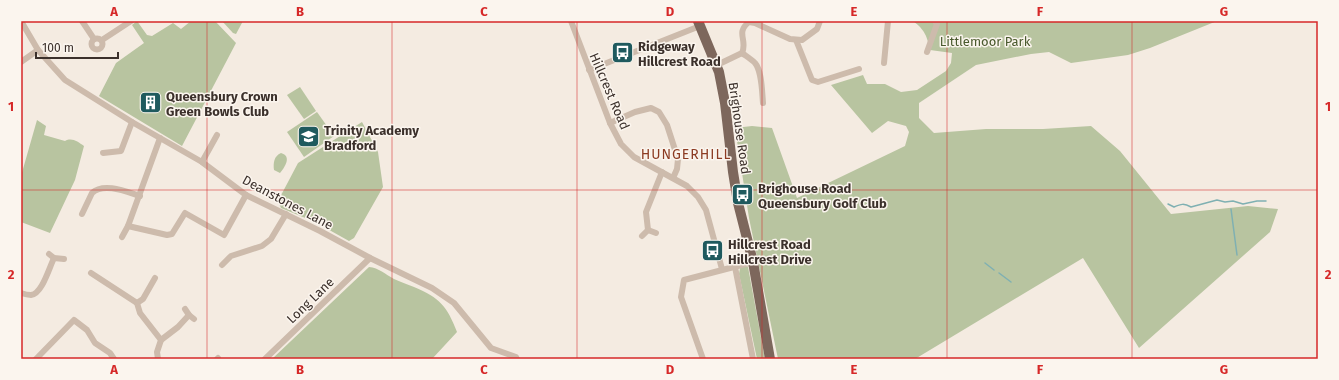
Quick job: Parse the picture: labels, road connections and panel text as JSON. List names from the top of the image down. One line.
{"streets":{"main road":["Brighouse Road"],"street":["Hillcrest Road","Deanstones Lane","Long Lane"]},"crossings":[["Deanstones Lane","Long Lane"]],"districts":["HUNGERHILL"],"parks":["Littlemoor Park"],"places":{"bus stop":["Ridgeway Hillcrest Road","Brighouse Road Queensbury Golf Club","Hillcrest Road Hillcrest Drive"],"building":["Queensbury Crown Green Bowls Club"],"school or university":["Trinity Academy Bradford"]},"scale_bar":"100 m","grid":{"columns":["A","B","C","D","E","F","G"],"rows":["1","2"]}}
